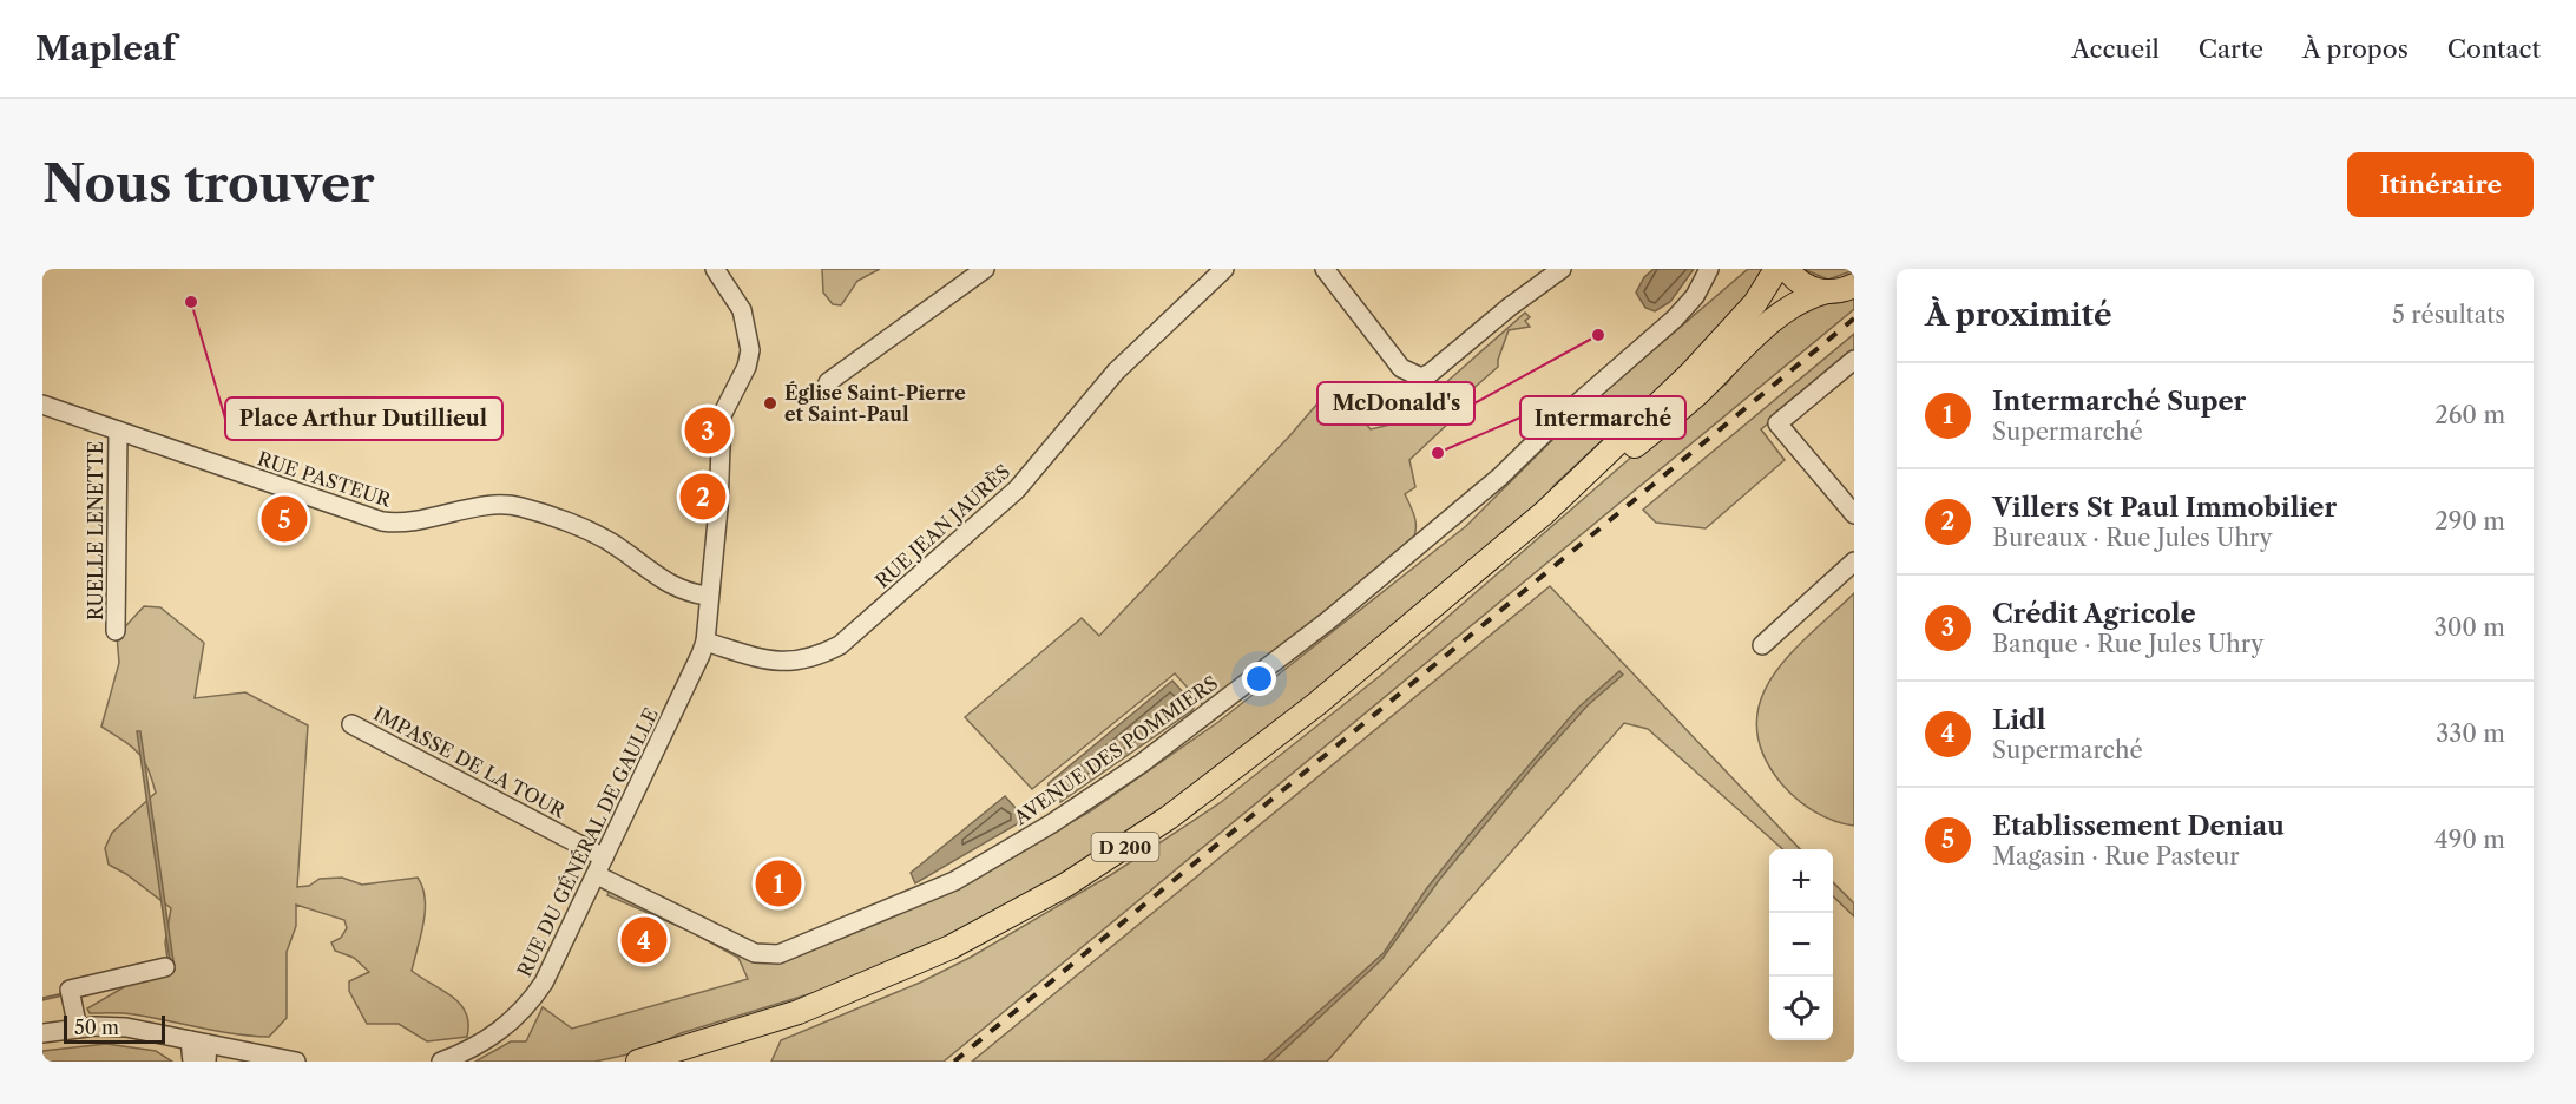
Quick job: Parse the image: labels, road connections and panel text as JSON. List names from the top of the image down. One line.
{"streets":{"main road":["D 200"],"street":["RUE PASTEUR","RUE JEAN JAURÈS","RUELLE LENETTE","AVENUE DES POMMIERS","IMPASSE DE LA TOUR","RUE DU GÉNÉRAL DE GAULLE"]},"crossings":[["RUE PASTEUR","RUELLE LENETTE"],["RUE PASTEUR","RUE DU GÉNÉRAL DE GAULLE"],["RUE JEAN JAURÈS","RUE DU GÉNÉRAL DE GAULLE"],["AVENUE DES POMMIERS","RUE DU GÉNÉRAL DE GAULLE"],["IMPASSE DE LA TOUR","RUE DU GÉNÉRAL DE GAULLE"]],"places":["Place Arthur Dutillieul","McDonald's","Église Saint-Pierre et Saint-Paul","Intermarché"],"scale_bar":"50 m","page":{"header":"Mapleaf","nav":["Accueil","Carte","À propos","Contact"],"buttons":"Itinéraire","title":"Nous trouver","heading":["À proximité","5 résultats"],"list":[{"mark":"1","name":"Intermarché Super","note":"Supermarché","value":"260 m"},{"mark":"2","name":"Villers St Paul Immobilier","note":"Bureaux · Rue Jules Uhry","value":"290 m"},{"mark":"3","name":"Crédit Agricole","note":"Banque · Rue Jules Uhry","value":"300 m"},{"mark":"4","name":"Lidl","note":"Supermarché","value":"330 m"},{"mark":"5","name":"Etablissement Deniau","note":"Magasin · Rue Pasteur","value":"490 m"}],"pins":["3","2","5","1","4"],"map_buttons":["+","−"],"scale":"50 m"}}
